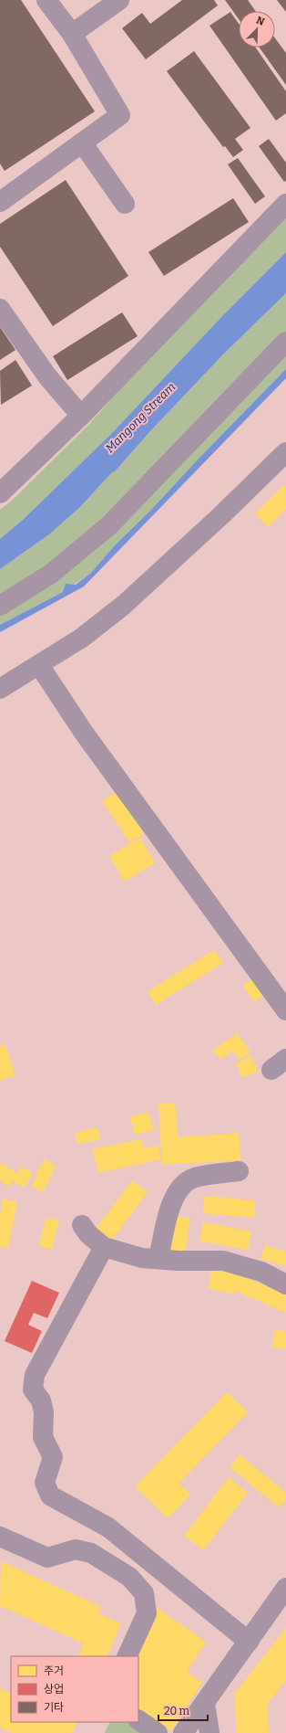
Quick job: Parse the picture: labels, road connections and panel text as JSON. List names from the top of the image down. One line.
{"water":["Mangong Stream"],"legend":["주거","상업","기타"],"scale_bar":"20 m","north":"top right"}
